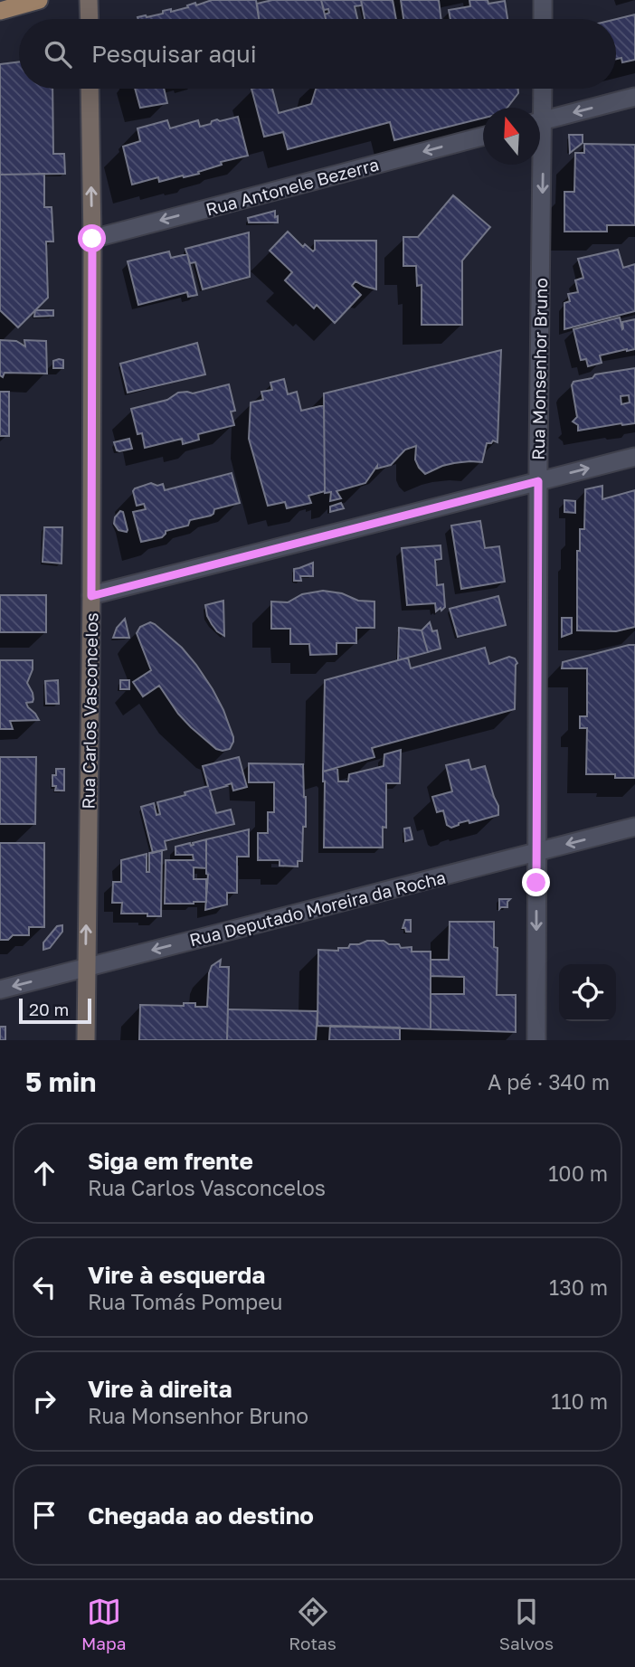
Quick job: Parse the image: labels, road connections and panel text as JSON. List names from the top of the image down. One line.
{"streets":{"main road":["Rua Carlos Vasconcelos"],"street":["Rua Antonele Bezerra","Rua Monsenhor Bruno","Rua Deputado Moreira da Rocha"]},"crossings":[["Rua Antonele Bezerra","Rua Carlos Vasconcelos"],["Rua Monsenhor Bruno","Rua Deputado Moreira da Rocha"],["Rua Carlos Vasconcelos","Rua Deputado Moreira da Rocha"]],"one_way":["Rua Antonele Bezerra","Rua Monsenhor Bruno","Rua Carlos Vasconcelos","Rua Deputado Moreira da Rocha"],"scale_bar":"20 m","north":"top","page":{"search":"Pesquisar aqui","scale":"20 m","heading":["5 min","A pé · 340 m"],"list":[["Siga em frente","Rua Carlos Vasconcelos","100 m"],["Vire à esquerda","Rua Tomás Pompeu","130 m"],["Vire à direita","Rua Monsenhor Bruno","110 m"],"Chegada ao destino"],"nav":["Mapa","Rotas","Salvos"]}}
